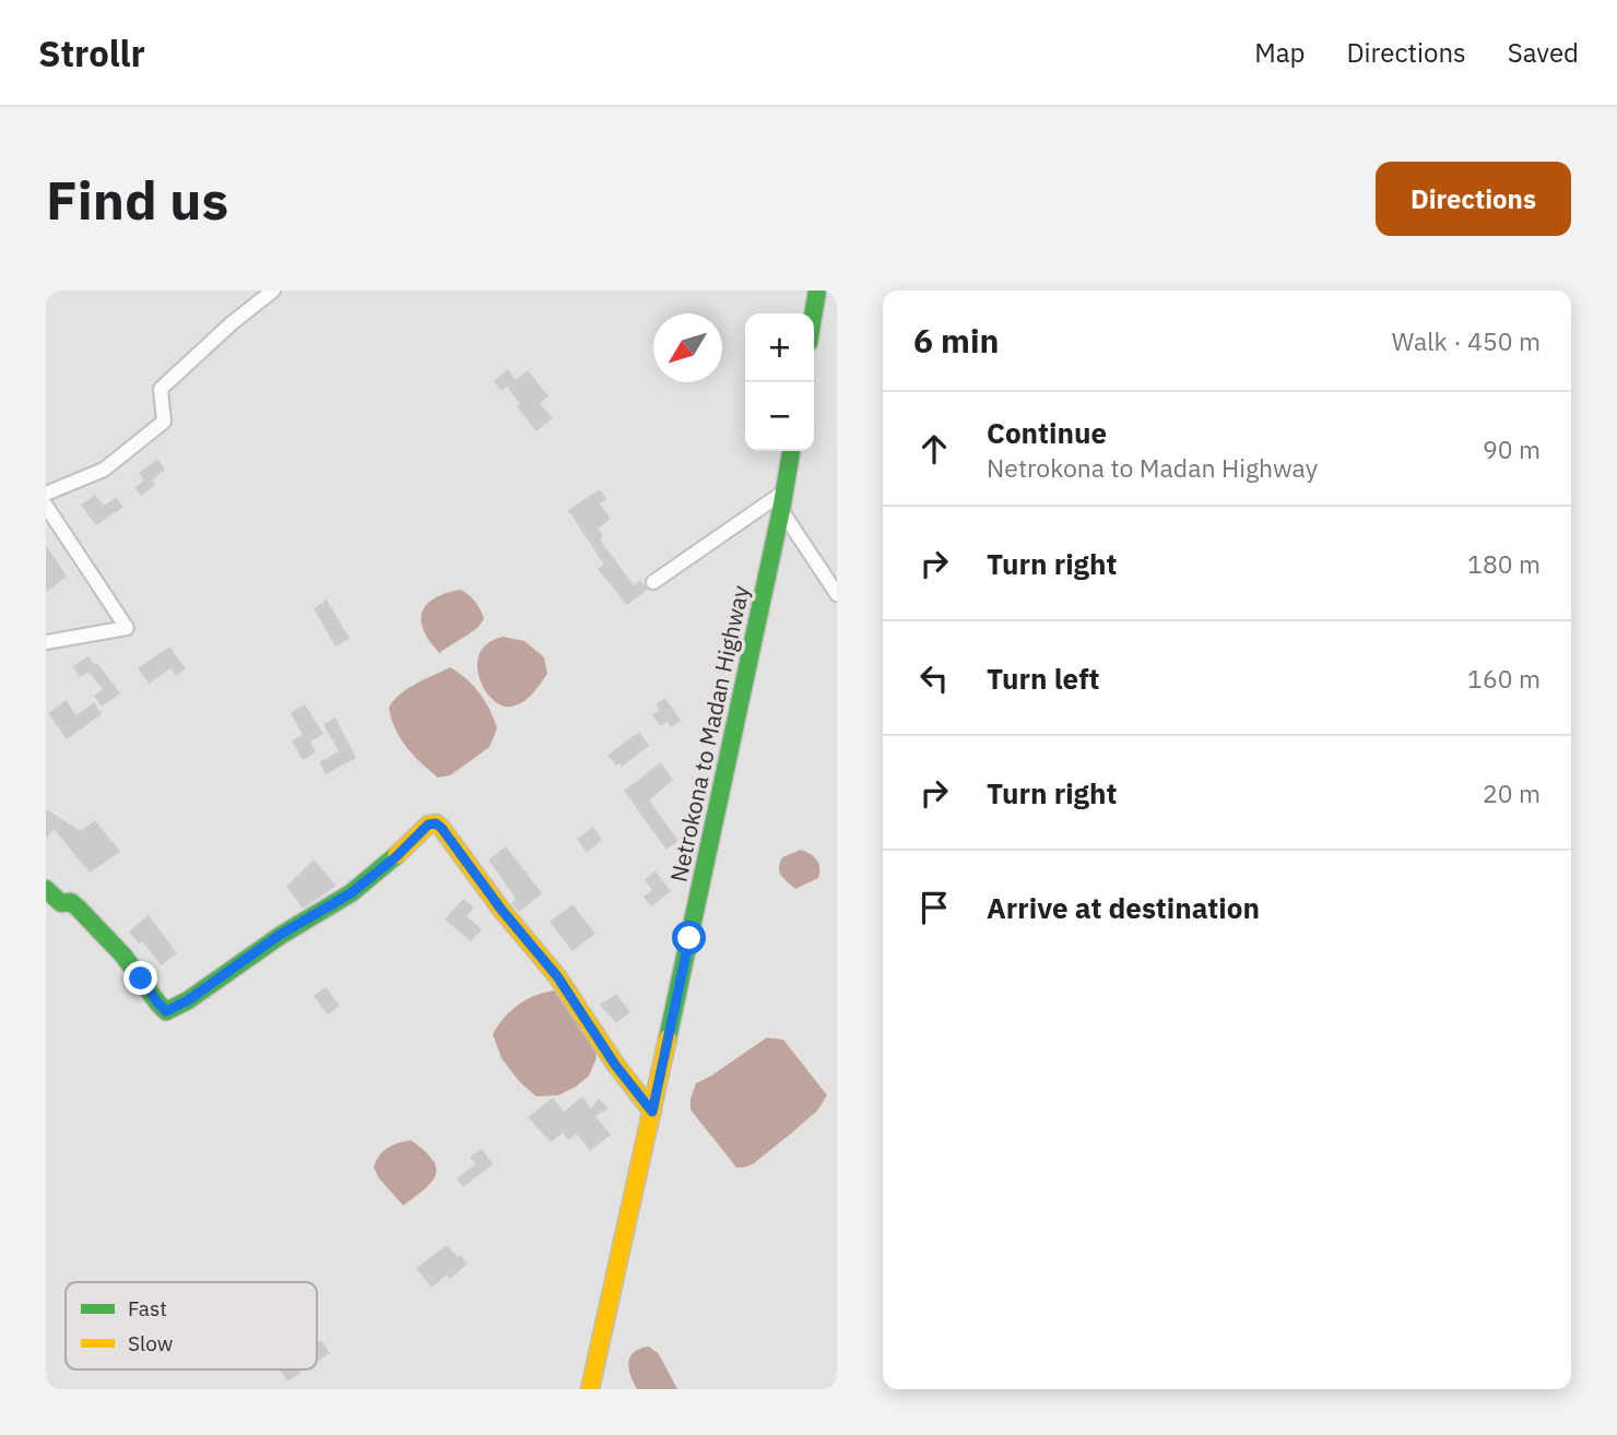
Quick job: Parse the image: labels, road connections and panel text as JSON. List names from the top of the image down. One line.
{"streets":{"main road":["Netrokona to Madan Highway"]},"legend":["Fast","Slow"],"north":"bottom left","page":{"header":"Strollr","nav":["Map","Directions","Saved"],"buttons":"Directions","title":"Find us","heading":["6 min","Walk · 450 m"],"map_buttons":["+","−"],"list":[["Continue","Netrokona to Madan Highway","90 m"],["Turn right","180 m"],["Turn left","160 m"],["Turn right","20 m"],"Arrive at destination"]}}
